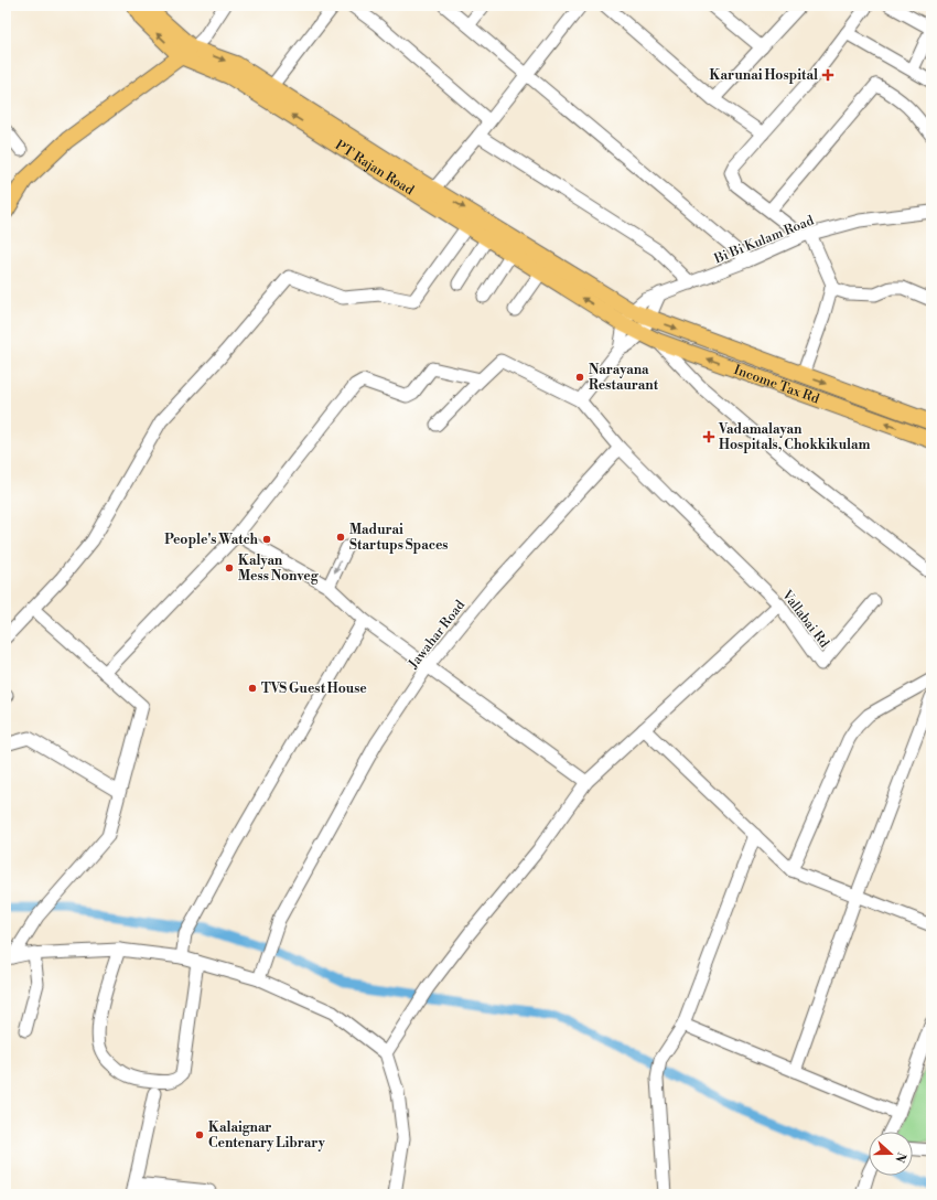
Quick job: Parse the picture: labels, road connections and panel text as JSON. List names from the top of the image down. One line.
{"streets":{"main road":["PT Rajan Road","Income Tax Rd"],"street":["Bi Bi Kulam Road","Vallabai Rd","Jawahar Road"]},"crossings":[["PT Rajan Road","Bi Bi Kulam Road"],["PT Rajan Road","Income Tax Rd"],["Bi Bi Kulam Road","Income Tax Rd"],["Vallabai Rd","Jawahar Road"]],"places":{"health":["Karunai Hospital","Vadamalayan Hospitals, Chokkikulam"],"other":["Narayana Restaurant","Madurai Startups Spaces","People's Watch","Kalyan Mess Nonveg","TVS Guest House","Kalaignar Centenary Library"]},"north":"right"}
